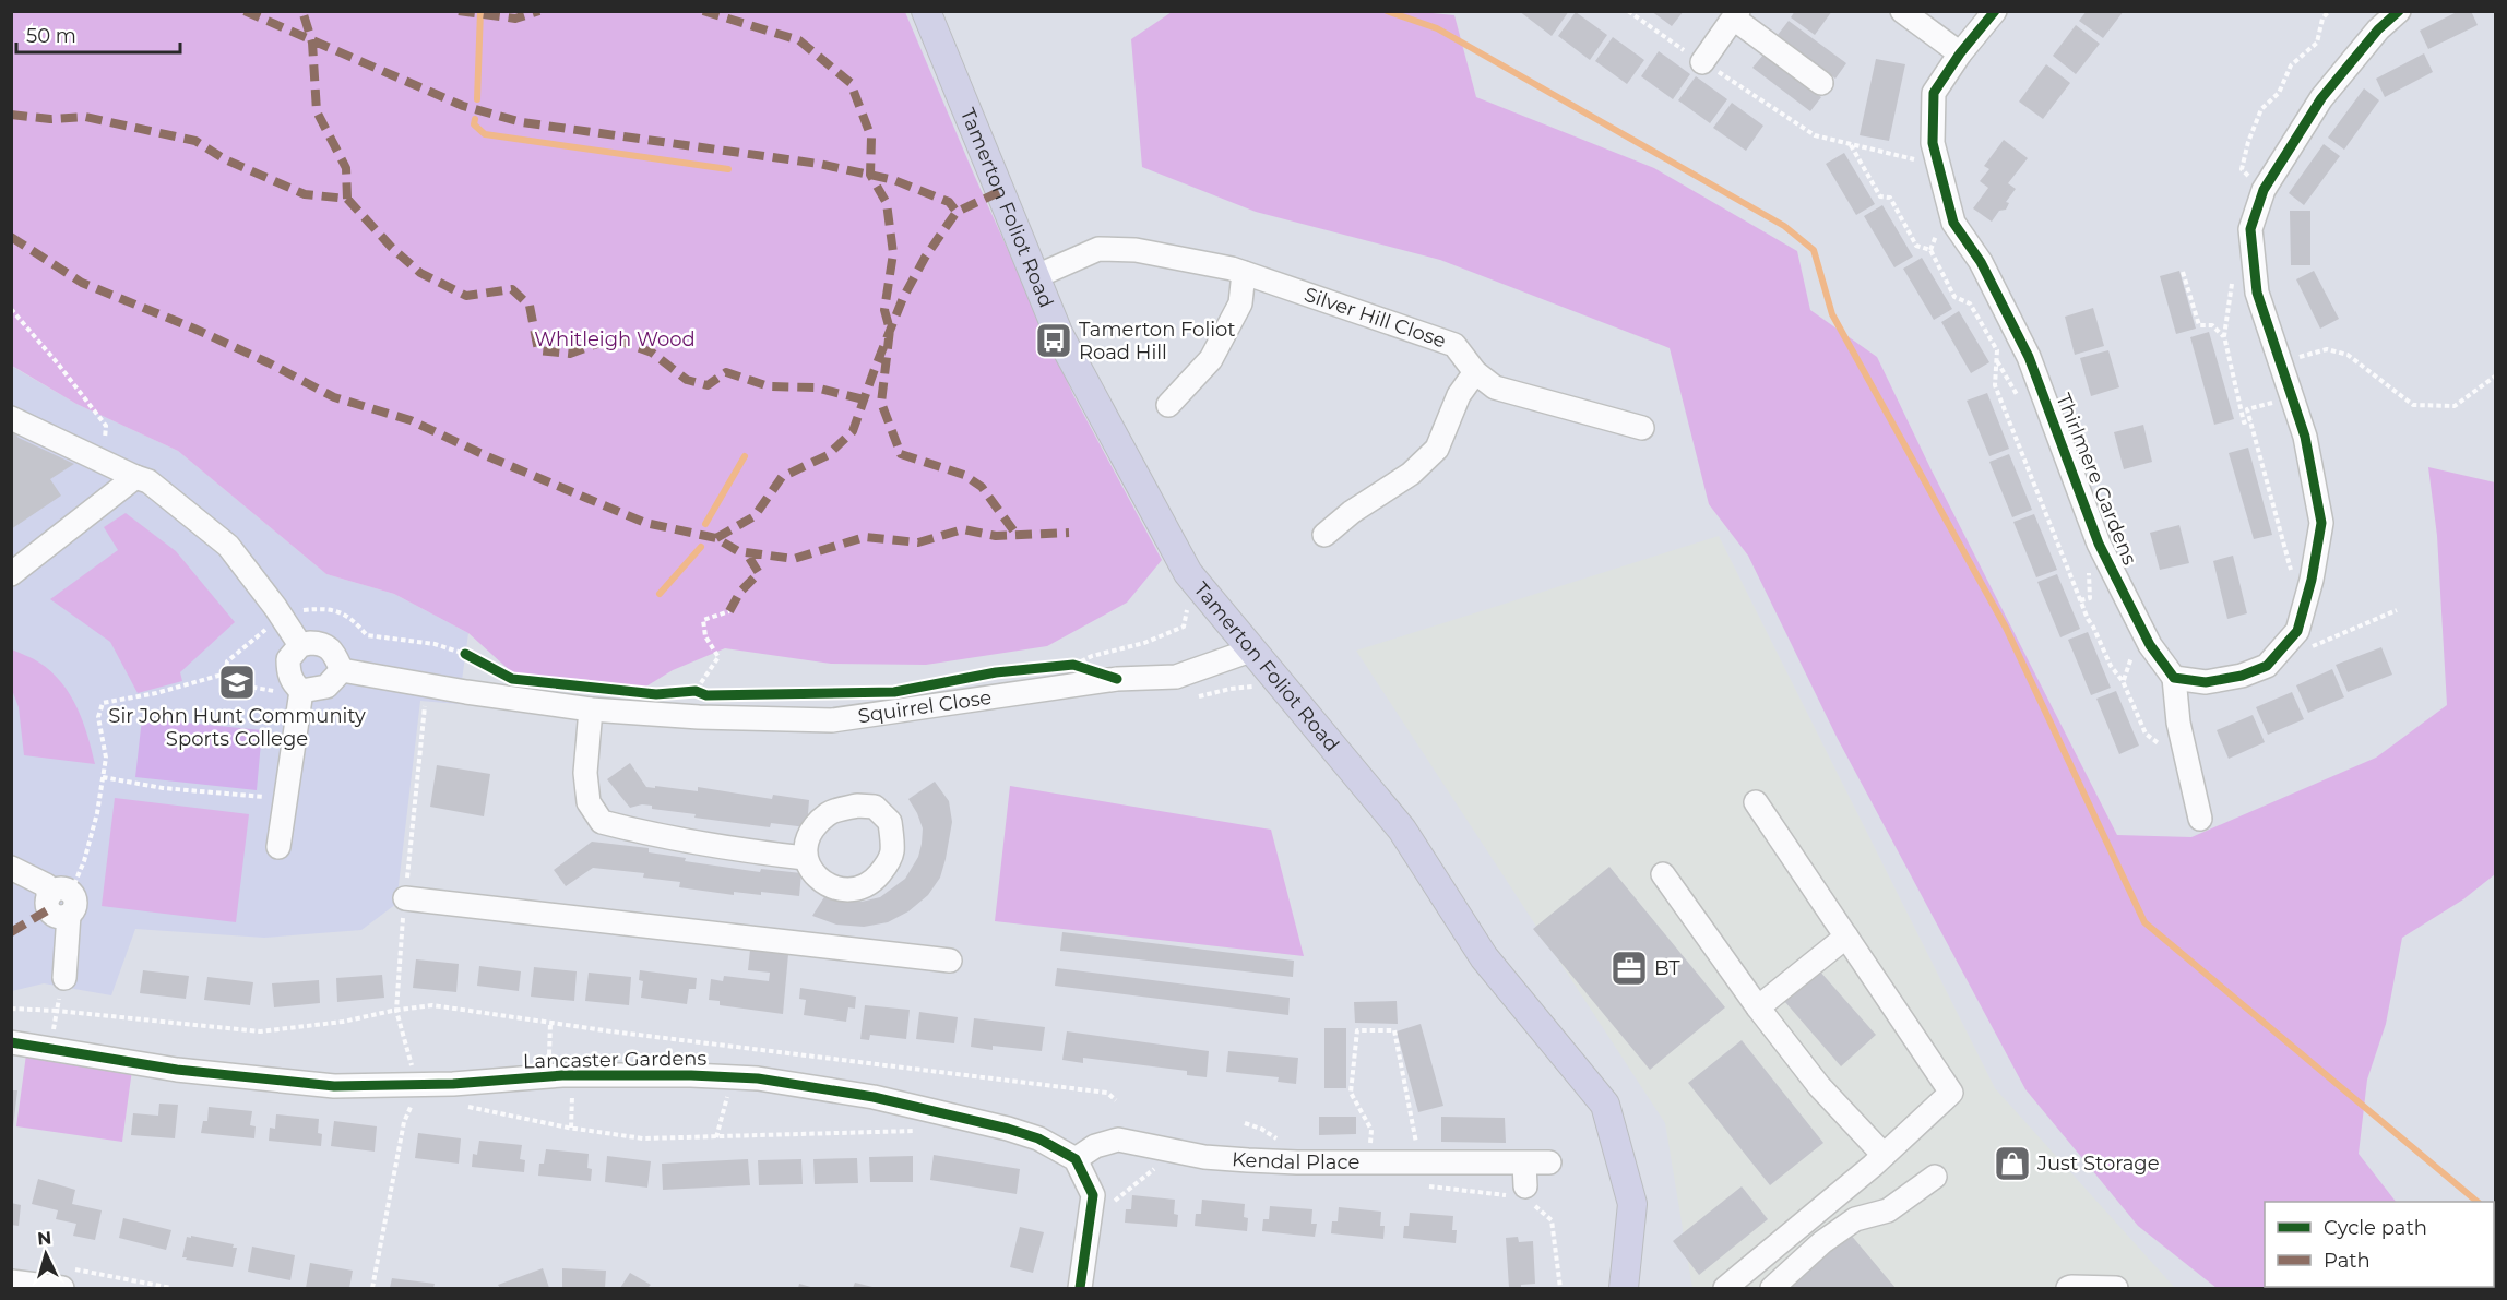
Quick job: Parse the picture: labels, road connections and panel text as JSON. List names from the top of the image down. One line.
{"streets":{"main road":["Tamerton Foliot Road"],"street":["Silver Hill Close","Thirlmere Gardens","Squirrel Close","Lancaster Gardens","Kendal Place"]},"crossings":[["Tamerton Foliot Road","Silver Hill Close"],["Tamerton Foliot Road","Squirrel Close"],["Lancaster Gardens","Kendal Place"]],"parks":["Whitleigh Wood"],"places":{"bus stop":["Tamerton Foliot Road Hill"],"school or university":["Sir John Hunt Community Sports College"],"office":["BT"],"shop":["Just Storage"]},"legend":["Cycle path","Path"],"scale_bar":"50 m","north":"top"}
